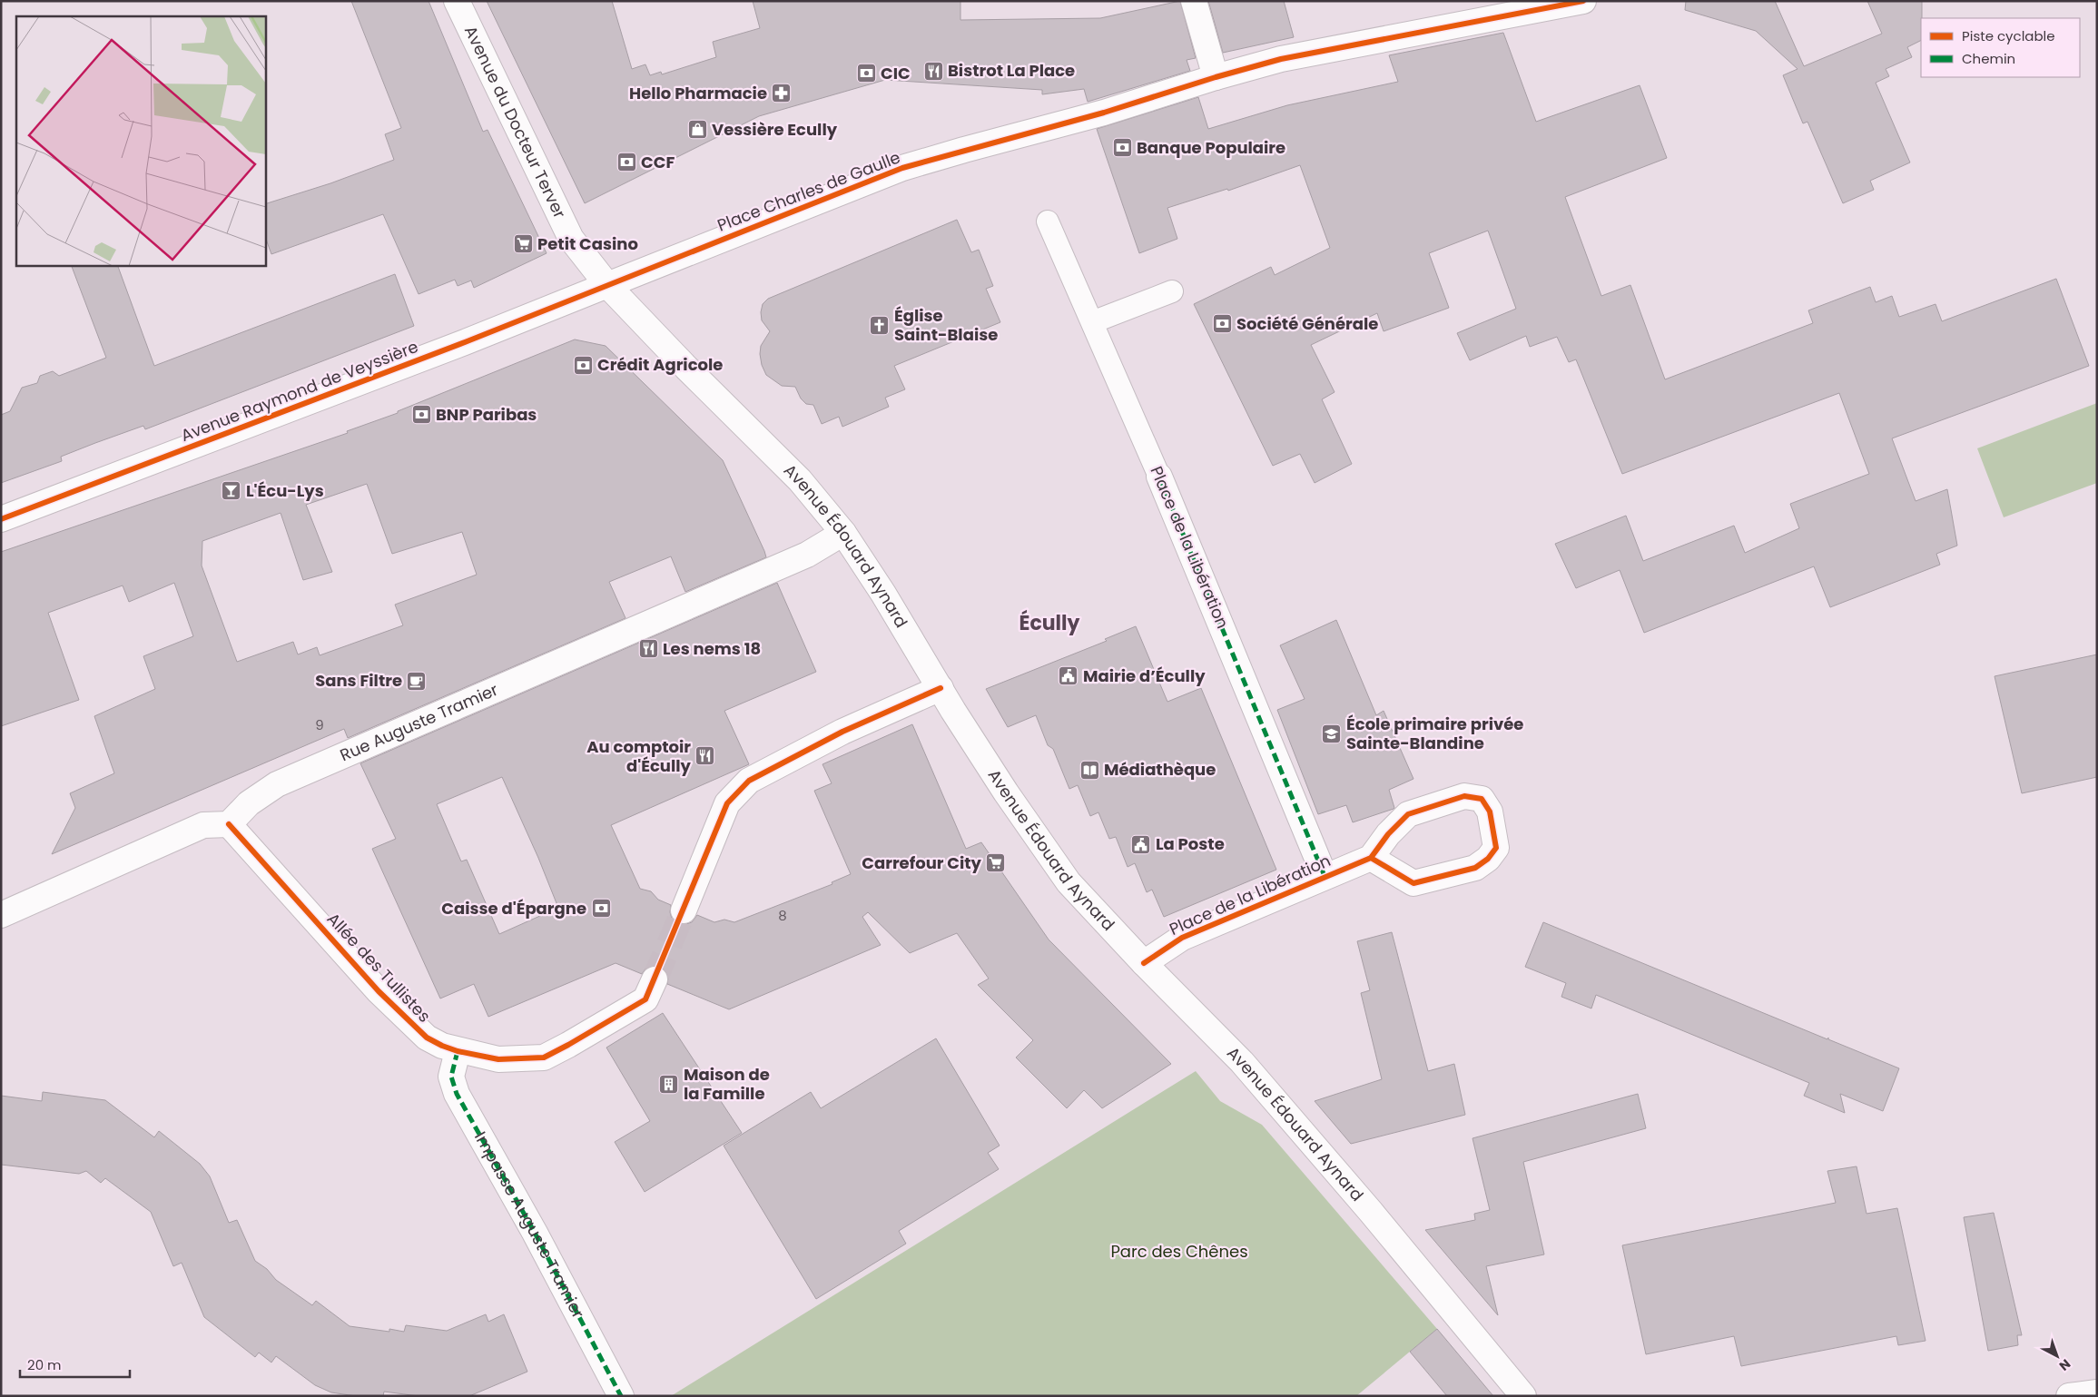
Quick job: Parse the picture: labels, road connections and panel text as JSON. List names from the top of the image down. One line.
{"streets":{"street":["Avenue du Docteur Terver","Place Charles de Gaulle","Avenue Raymond de Veyssière","Avenue Édouard Aynard","Place de la Libération","Rue Auguste Tramier","Allée des Tullistes","Impasse Auguste Tramier"]},"crossings":[["Avenue du Docteur Terver","Place Charles de Gaulle"],["Avenue du Docteur Terver","Avenue Raymond de Veyssière"],["Avenue du Docteur Terver","Avenue Édouard Aynard"],["Place Charles de Gaulle","Avenue Raymond de Veyssière"],["Place Charles de Gaulle","Avenue Édouard Aynard"],["Avenue Raymond de Veyssière","Avenue Édouard Aynard"],["Avenue Édouard Aynard","Place de la Libération"],["Avenue Édouard Aynard","Rue Auguste Tramier"],["Rue Auguste Tramier","Allée des Tullistes"],["Allée des Tullistes","Impasse Auguste Tramier"]],"districts":["Écully"],"parks":["Parc des Chênes"],"places":{"restaurant":["Bistrot La Place","Les nems 18","Au comptoir d'Écully"],"bank":["CIC","Banque Populaire","CCF","Société Générale","Crédit Agricole","BNP Paribas","Caisse d'Épargne"],"pharmacy":["Hello Pharmacie"],"shop":["Vessière Ecully"],"supermarket":["Petit Casino","Carrefour City"],"church":["Église Saint-Blaise"],"bar":["L'Écu-Lys"],"public building":["Mairie d’Écully","La Poste"],"cafe":["Sans Filtre"],"school or university":["École primaire privée Sainte-Blandine"],"library":["Médiathèque"],"building":["Maison de la Famille"]},"house_numbers":["9","8"],"legend":["Piste cyclable","Chemin"],"scale_bar":"20 m","north":"bottom right"}
